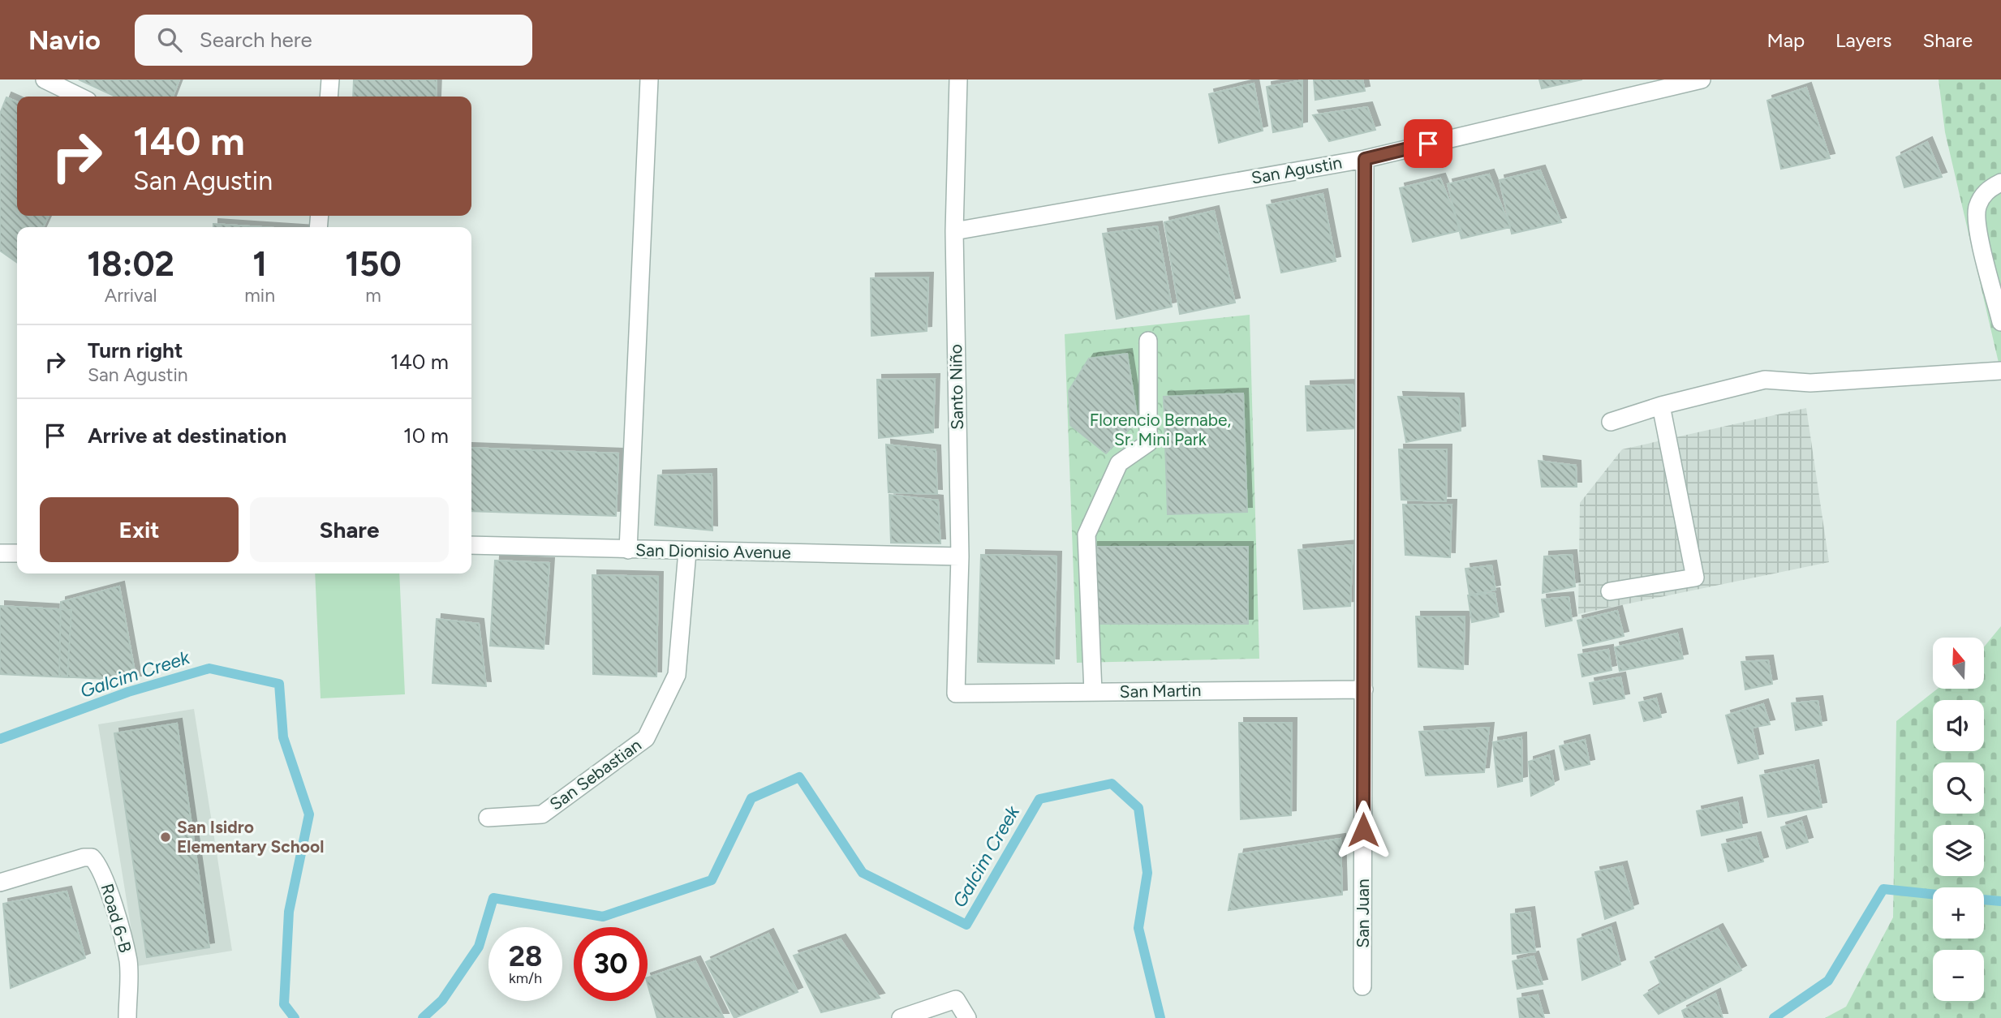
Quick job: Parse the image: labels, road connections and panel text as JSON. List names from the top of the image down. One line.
{"streets":{"street":["San Agustin","Santo Niño","San Dionisio Avenue","San Martin","San Sebastian","San Juan","Road 6-B"]},"crossings":[["San Agustin","Santo Niño"],["San Agustin","San Juan"],["Santo Niño","San Dionisio Avenue"],["Santo Niño","San Martin"],["San Dionisio Avenue","San Sebastian"],["San Martin","San Juan"]],"water":["Galcim Creek"],"parks":["Florencio Bernabe, Sr. Mini Park"],"places":["San Isidro Elementary School"],"north":"top","page":{"header":"Navio","search":"Search here","nav":["Map","Layers","Share"],"turn":["140 m","San Agustin"],"eta":["18:02","Arrival","1","min","150","m"],"list":[{"name":"Turn right","note":"San Agustin","value":"140 m"},{"name":"Arrive at destination","value":"10 m"}],"buttons":["Exit","Share"],"map_buttons":["+","−"],"speed":"28 km/h","limit":"30"}}
